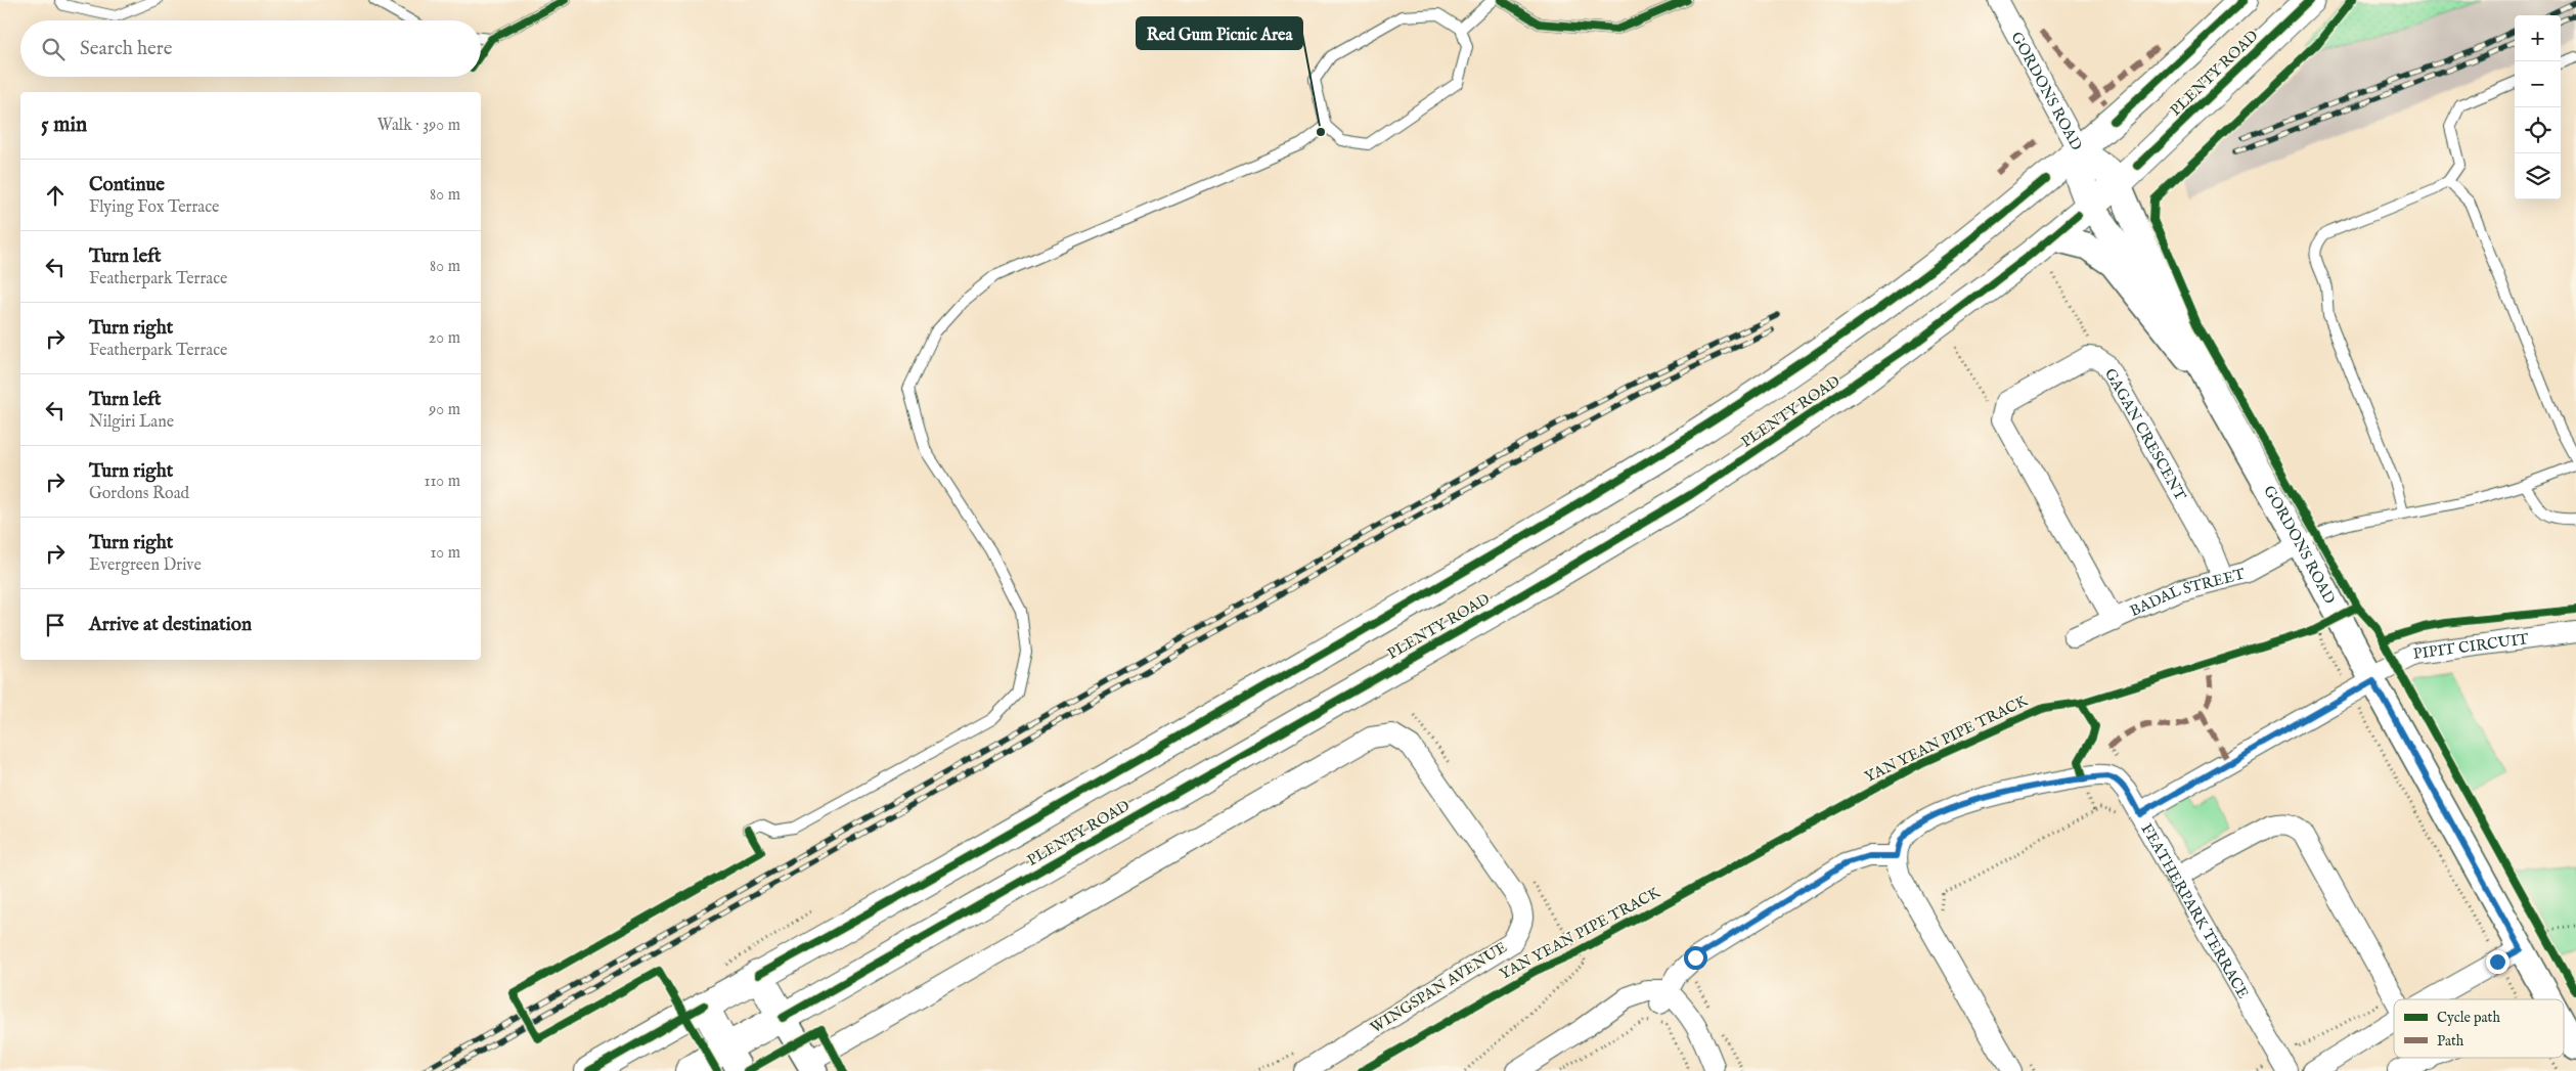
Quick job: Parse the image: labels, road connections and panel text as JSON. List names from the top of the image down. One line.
{"streets":{"highway":["PLENTY ROAD","GORDONS ROAD"],"street":["GAGAN CRESCENT","BADAL STREET","PIPIT CIRCUIT","FEATHERPARK TERRACE","WINGSPAN AVENUE"],"cycle path":["YAN YEAN PIPE TRACK"]},"crossings":[["PLENTY ROAD","GORDONS ROAD"],["GORDONS ROAD","BADAL STREET"],["GORDONS ROAD","PIPIT CIRCUIT"],["GAGAN CRESCENT","BADAL STREET"],["PIPIT CIRCUIT","FEATHERPARK TERRACE"]],"places":["Red Gum Picnic Area"],"legend":["Cycle path","Path"],"page":{"map_buttons":["+","−"],"search":"Search here","heading":["5 min","Walk · 390 m"],"list":[["Continue","Flying Fox Terrace","80 m"],["Turn left","Featherpark Terrace","80 m"],["Turn right","Featherpark Terrace","20 m"],["Turn left","Nilgiri Lane","90 m"],["Turn right","Gordons Road","110 m"],["Turn right","Evergreen Drive","10 m"],"Arrive at destination"]}}
